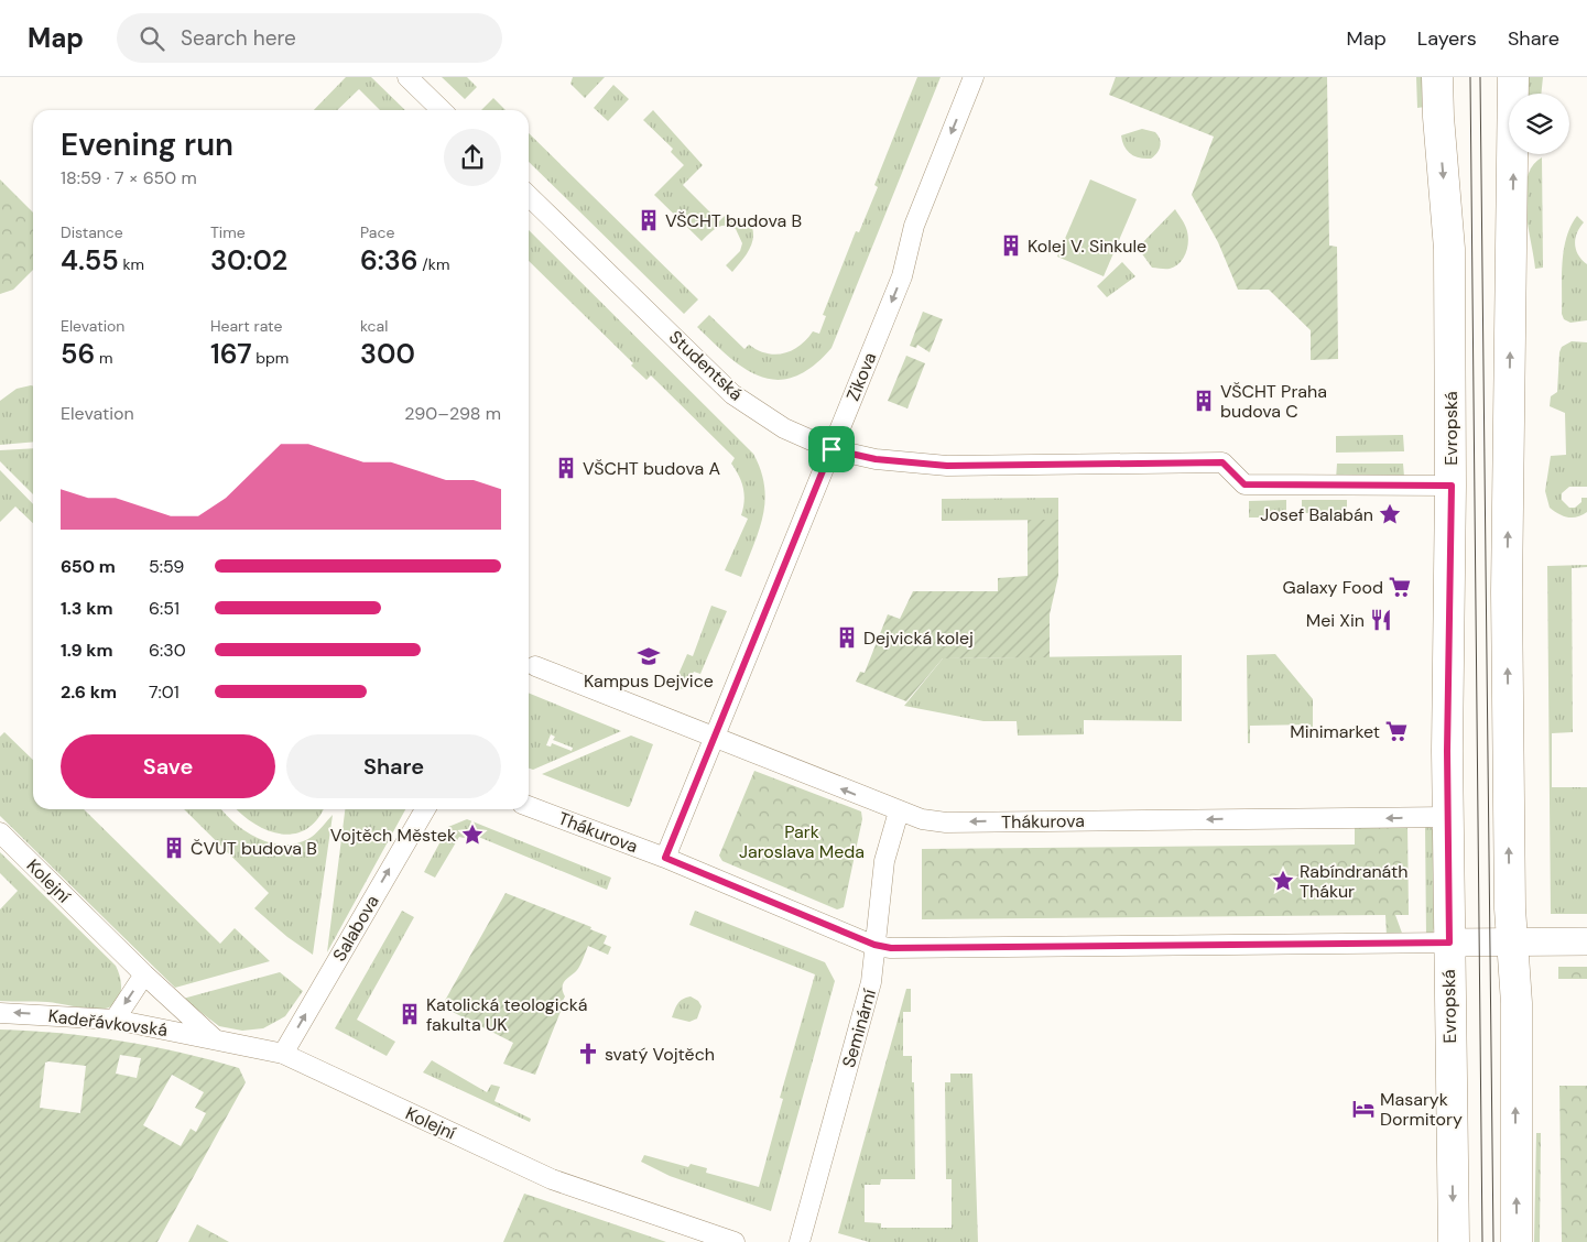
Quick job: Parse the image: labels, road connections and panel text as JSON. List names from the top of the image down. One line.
{"streets":{"main road":["Evropská"],"street":["Studentská","Zikova","Thákurova","Kolejní","Salabova","Kadeřávkovská","Seminární"]},"crossings":[["Studentská","Zikova"],["Studentská","Evropská"],["Zikova","Thákurova"],["Evropská","Thákurova"],["Thákurova","Seminární"],["Kolejní","Salabova"],["Kolejní","Kadeřávkovská"]],"one_way":["Zikova","Salabova","Kadeřávkovská"],"parks":["Park Jaroslava Meda"],"places":{"building":["VŠCHT budova B","Kolej V. Sinkule","VŠCHT Praha budova C","VŠCHT budova A","Dejvická kolej","ČVUT budova B","Katolická teologická fakulta UK"],"place":["Josef Balabán","Vojtěch Městek","Rabíndranáth Thákur"],"supermarket":["Galaxy Food","Minimarket"],"restaurant":["Mei Xin"],"school or university":["Kampus Dejvice"],"church":["svatý Vojtěch"],"hotel":["Masaryk Dormitory"]},"page":{"header":"Map","search":"Search here","nav":["Map","Layers","Share"],"heading":["Evening run","18:59 · 7 × 650 m"],"stats":[["Distance","4.55 km"],["Time","30:02"],["Pace","6:36 /km"],["Elevation","56 m"],["Heart rate","167 bpm"],["kcal","300"]],"chart":["Elevation","290–298 m"],"list":[{"name":"650 m","note":"5:59"},{"name":"1.3 km","note":"6:51"},{"name":"1.9 km","note":"6:30"},{"name":"2.6 km","note":"7:01"}],"buttons":["Save","Share"]}}
